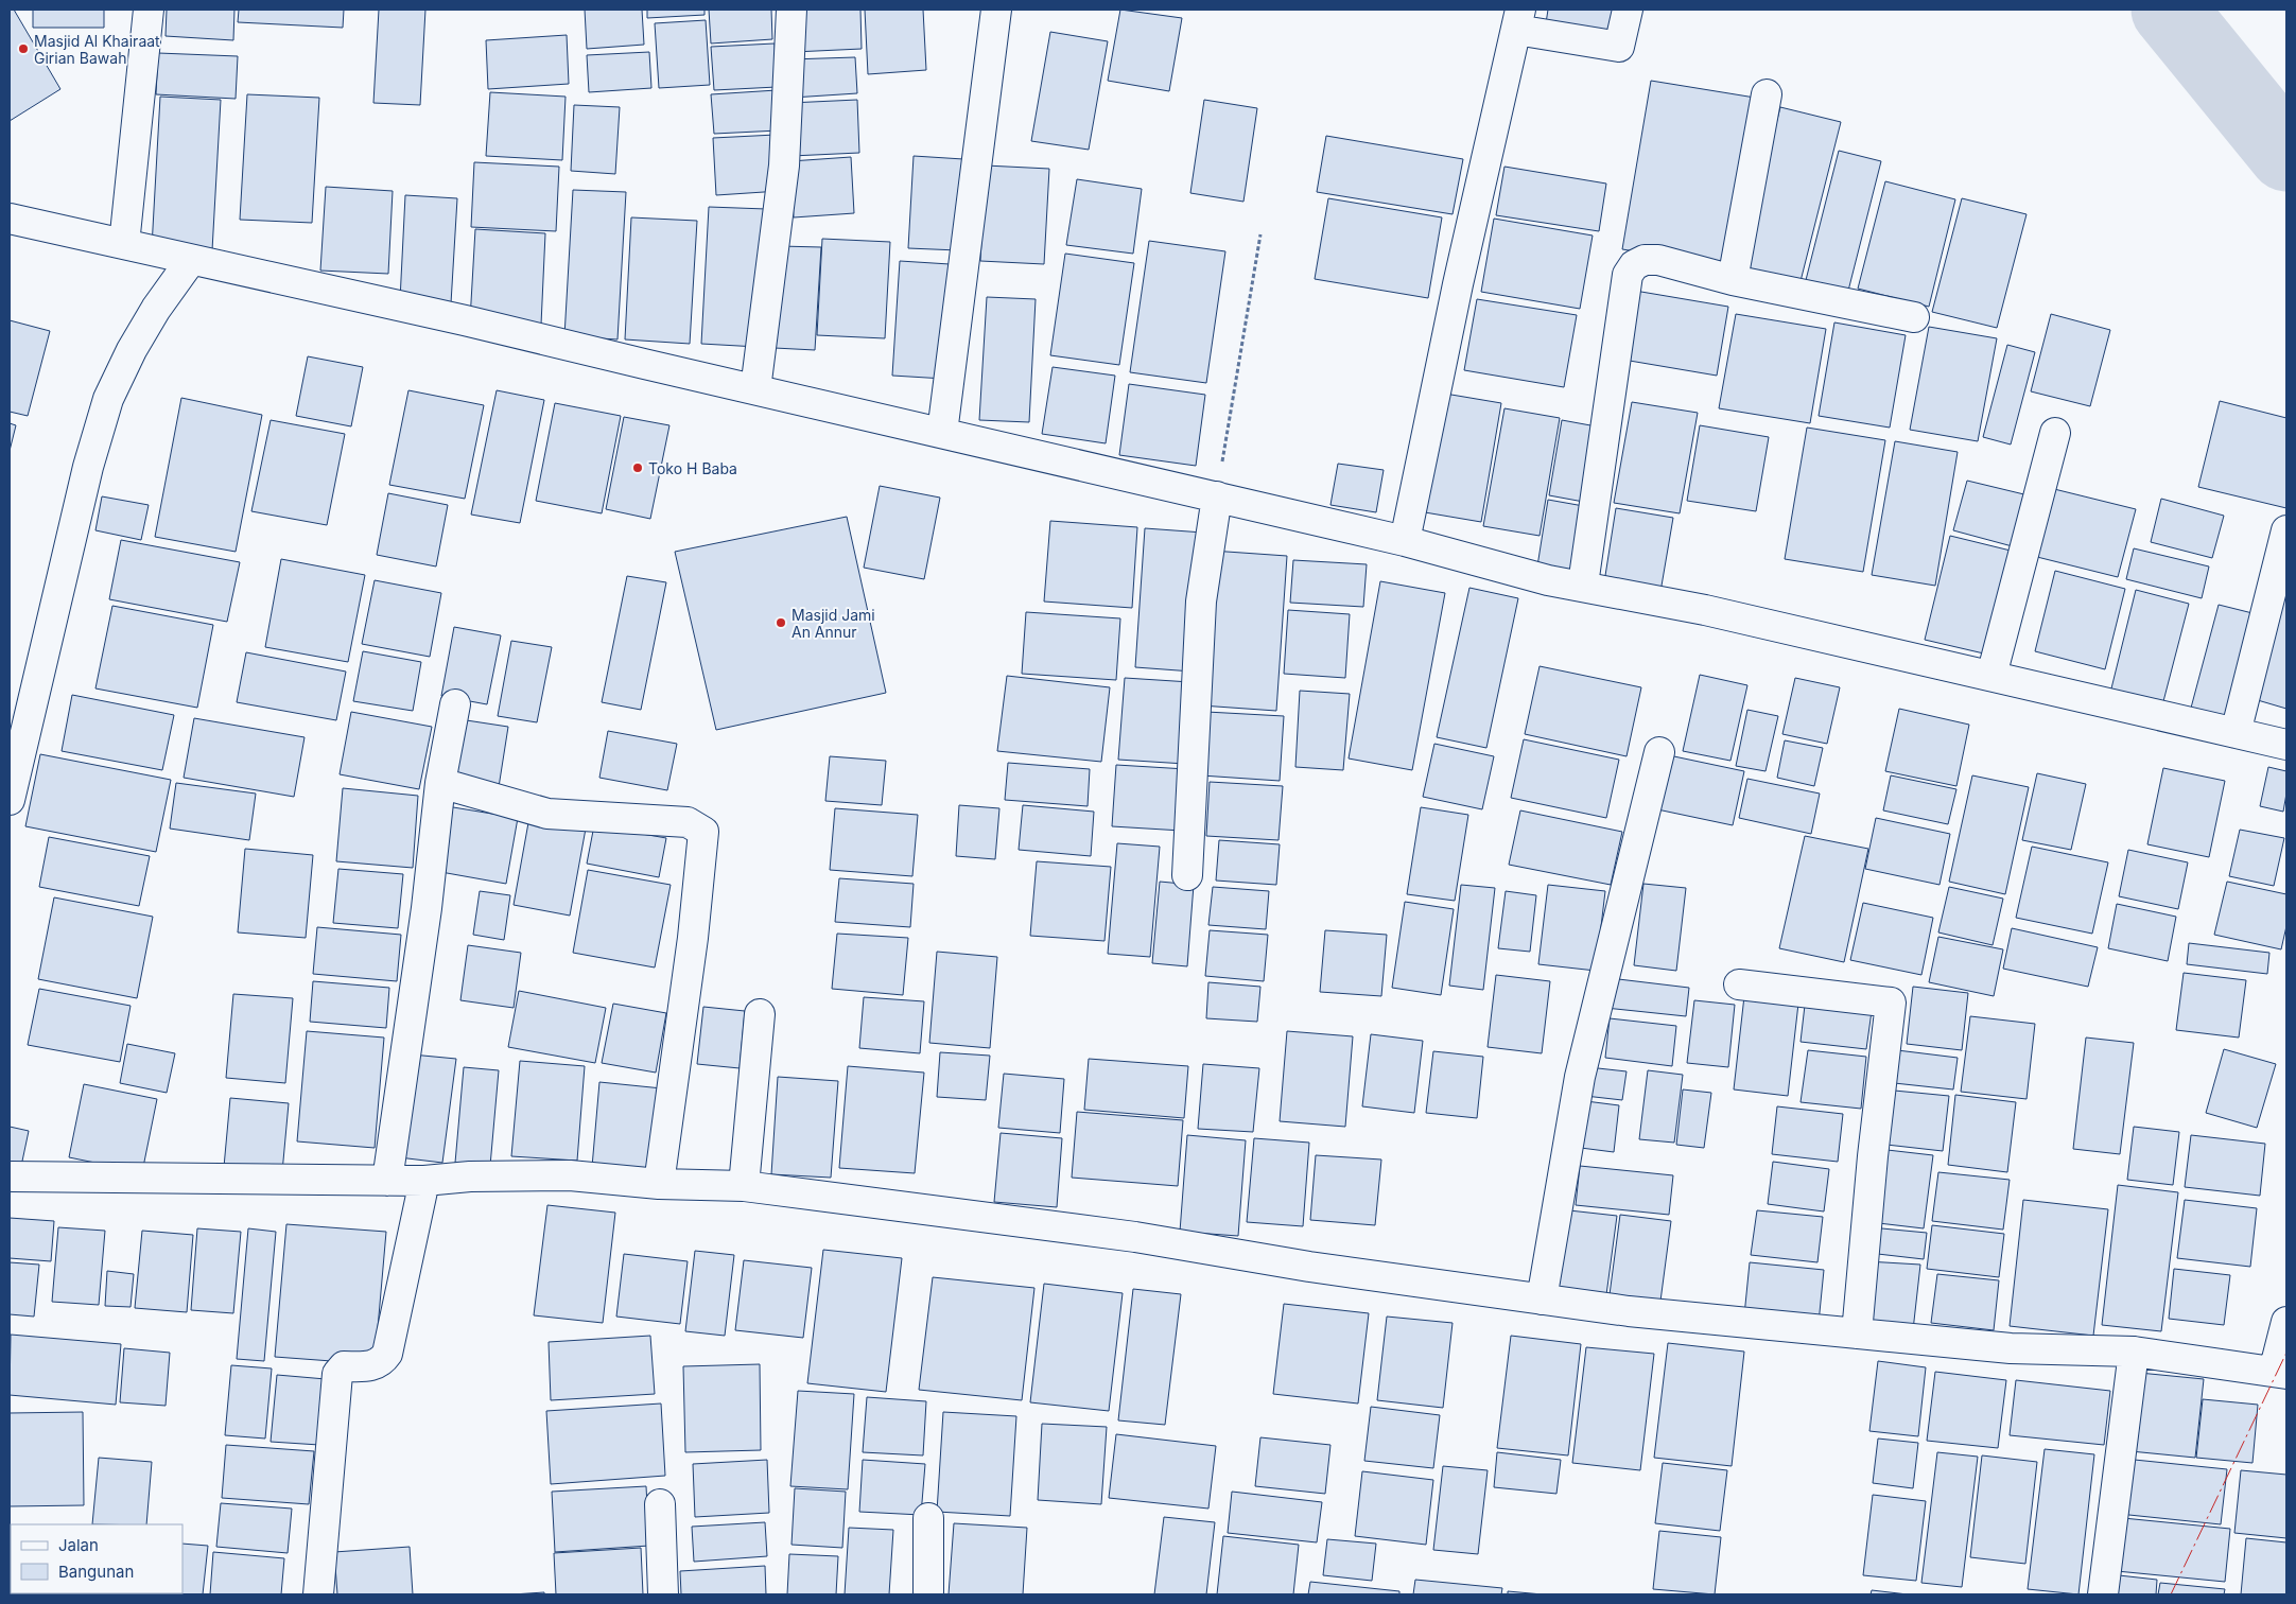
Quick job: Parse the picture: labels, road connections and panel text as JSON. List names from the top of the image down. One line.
{"places":["Masjid Al Khairaat Girian Bawah","Toko H Baba","Masjid Jami An Annur"],"legend":["Jalan","Bangunan"]}
